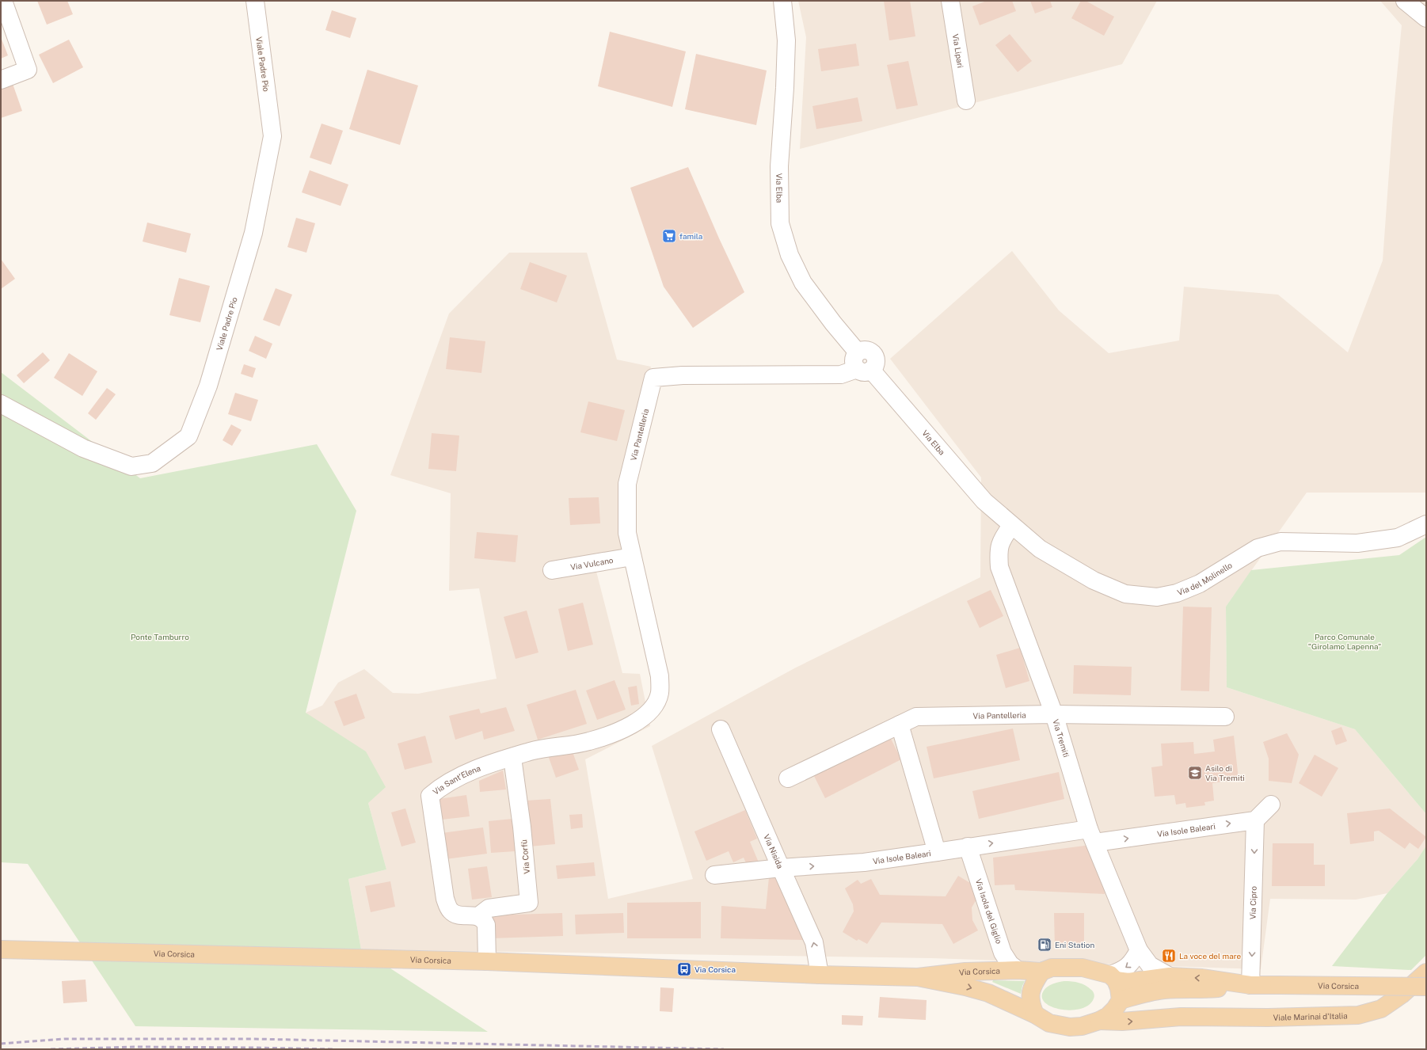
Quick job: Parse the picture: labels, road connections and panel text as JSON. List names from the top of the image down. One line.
{"streets":{"main road":["Via Corsica","Viale Marinai d'Italia"],"street":["Via Lipari","Viale Padre Pio","Via Elba","Via Pantelleria","Via Vulcano","Via del Molinello","Via Tremiti","Via Sant'Elena","Via Isole Baleari","Via Nisida","Via Corfù","Via Cipro","Via Isola del Giglio"]},"crossings":[["Via Elba","Via Pantelleria"],["Via Elba","Via del Molinello"],["Via Pantelleria","Via Vulcano"],["Via Pantelleria","Via Tremiti"],["Via Pantelleria","Via Sant'Elena"],["Via del Molinello","Via Tremiti"],["Via Tremiti","Via Isole Baleari"],["Via Tremiti","Via Corsica"],["Via Sant'Elena","Via Corfù"],["Via Isole Baleari","Via Nisida"],["Via Isole Baleari","Via Cipro"],["Via Isole Baleari","Via Isola del Giglio"],["Via Nisida","Via Corsica"],["Via Cipro","Via Corsica"],["Via Isola del Giglio","Via Corsica"],["Via Corsica","Viale Marinai d'Italia"]],"one_way":["Via Isole Baleari","Via Cipro"],"parks":["Ponte Tamburro","Parco Comunale \"Girolamo Lapenna\""],"places":{"supermarket":["famila"],"school or university":["Asilo di Via Tremiti"],"fuel station":["Eni Station"],"restaurant":["La voce del mare"],"bus stop":["Via Corsica"]}}
